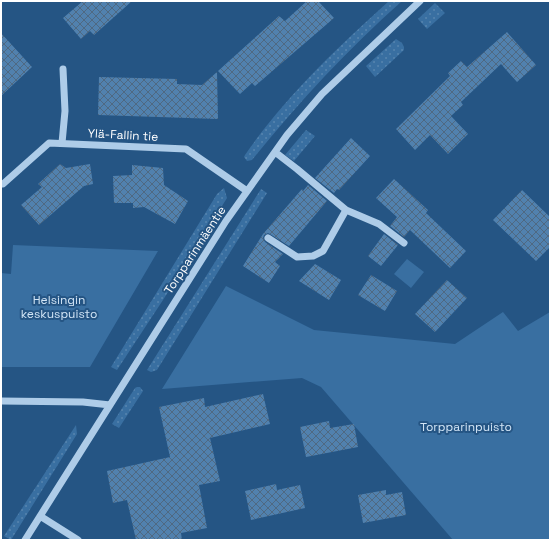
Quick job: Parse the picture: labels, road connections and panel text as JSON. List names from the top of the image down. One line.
{"streets":{"street":["Ylä-Fallin tie","Torpparinmäentie"]},"crossings":[["Ylä-Fallin tie","Torpparinmäentie"]],"parks":["Helsingin keskuspuisto","Torpparinpuisto"]}
